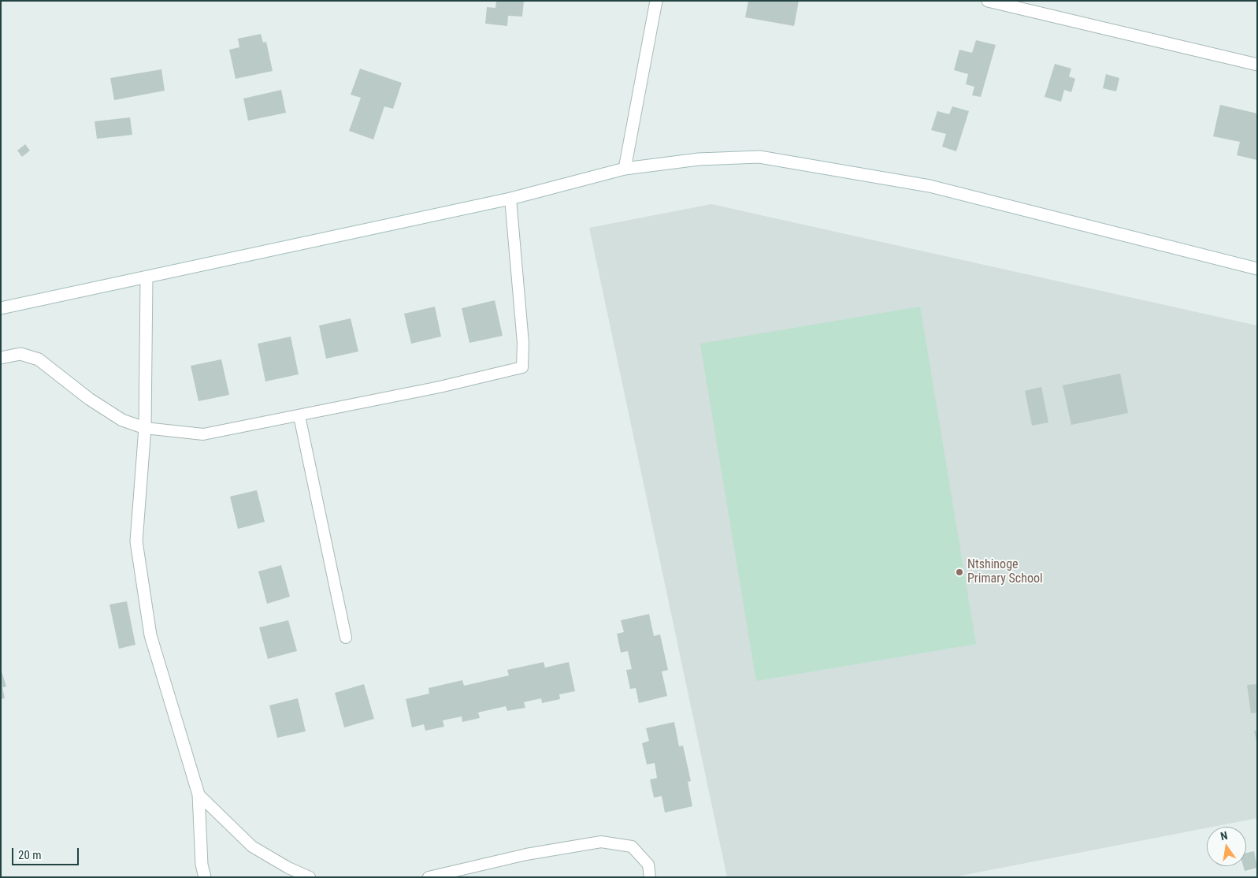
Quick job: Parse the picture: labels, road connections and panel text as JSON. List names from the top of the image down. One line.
{"places":["Ntshinoge Primary School"],"scale_bar":"20 m","north":"top"}
